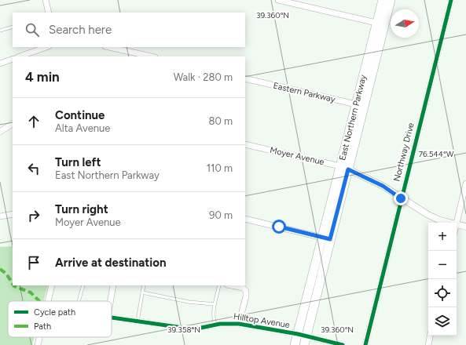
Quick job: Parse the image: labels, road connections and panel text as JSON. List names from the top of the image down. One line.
{"streets":{"main road":["East Northern Parkway"],"street":["Eastern Parkway","Northway Drive","Moyer Avenue","Hilltop Avenue"]},"crossings":[["Eastern Parkway","East Northern Parkway"],["East Northern Parkway","Moyer Avenue"],["East Northern Parkway","Hilltop Avenue"],["Northway Drive","Moyer Avenue"]],"legend":["Cycle path","Path"],"north":"right","page":{"search":"Search here","heading":["4 min","Walk · 280 m"],"list":[["Continue","Alta Avenue","80 m"],["Turn left","East Northern Parkway","110 m"],["Turn right","Moyer Avenue","90 m"],"Arrive at destination"],"map_buttons":["+","−"]},"coordinates":["39.360°N","76.544°W","39.358°N"]}
